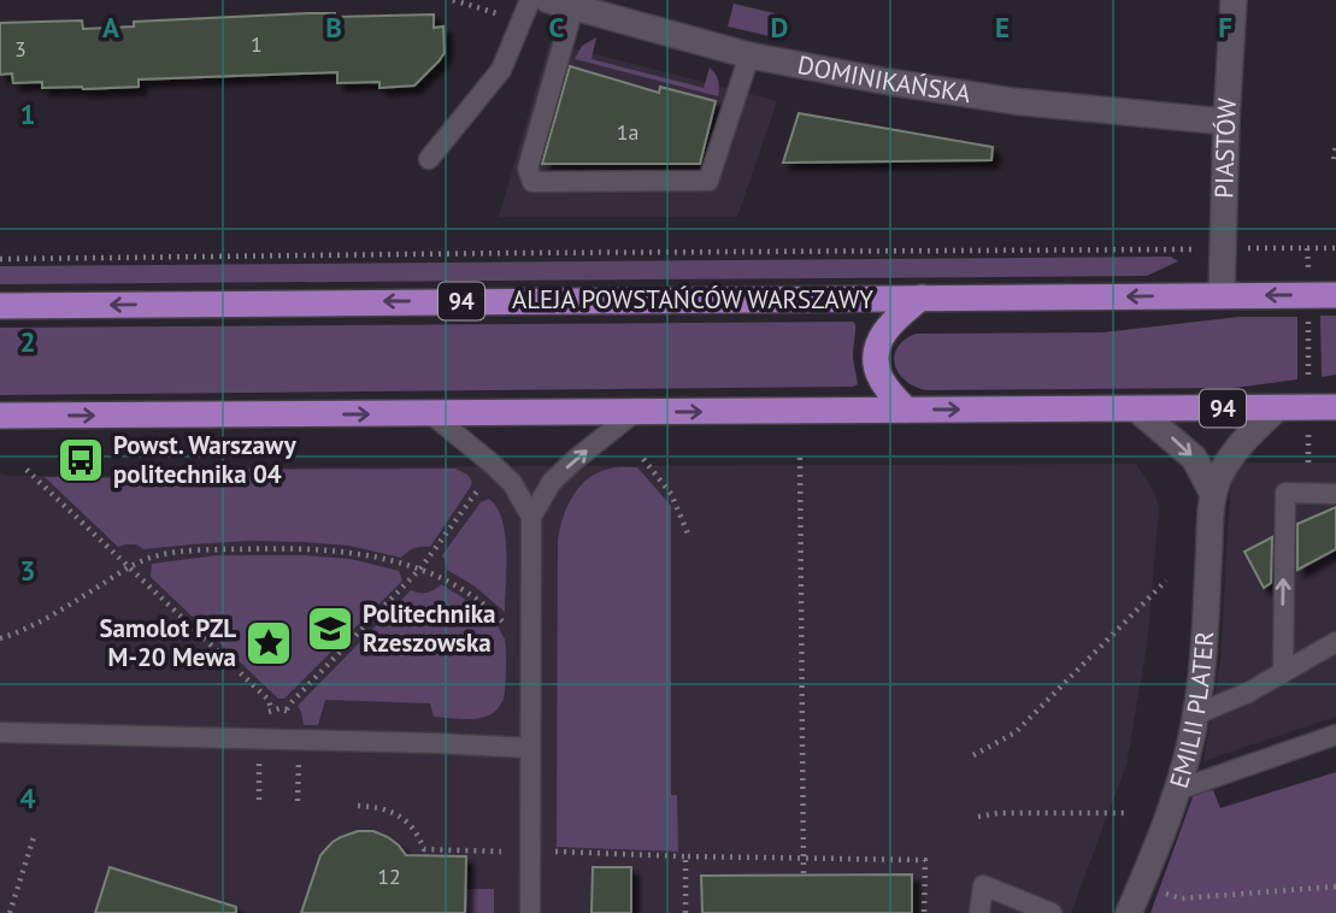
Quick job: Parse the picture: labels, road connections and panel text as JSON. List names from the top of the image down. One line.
{"streets":{"main road":["ALEJA POWSTAŃCÓW WARSZAWY","94"],"street":["DOMINIKAŃSKA","PIASTÓW","EMILII PLATER"]},"crossings":[["DOMINIKAŃSKA","PIASTÓW"],["PIASTÓW","ALEJA POWSTAŃCÓW WARSZAWY"],["94","EMILII PLATER"]],"places":{"bus stop":["Powst. Warszawy politechnika 04"],"school or university":["Politechnika Rzeszowska"],"place":["Samolot PZL M-20 Mewa"]},"house_numbers":["1","3","1a","12"],"grid":{"columns":["A","B","C","D","E","F"],"rows":["1","2","3","4"]}}
